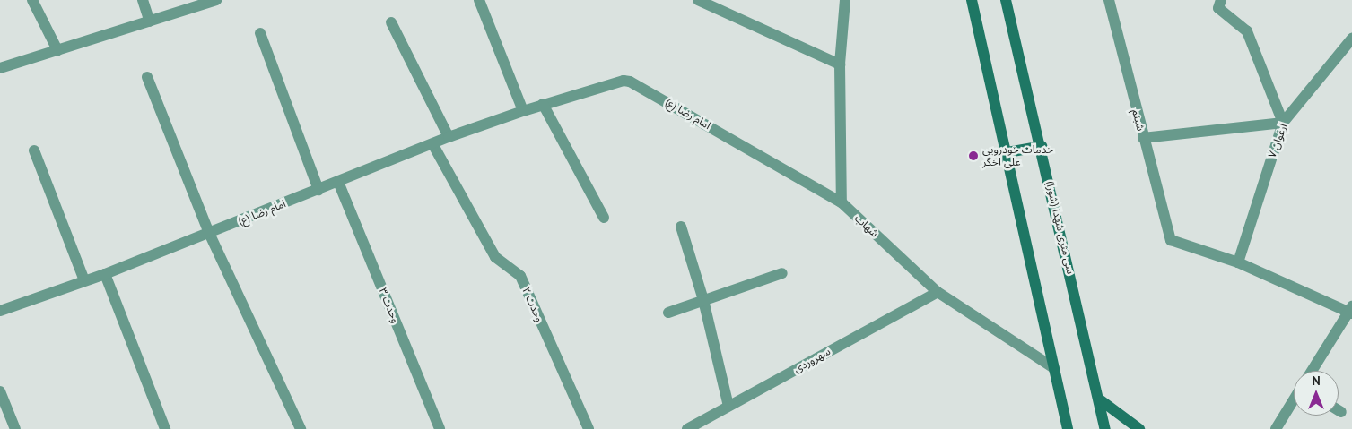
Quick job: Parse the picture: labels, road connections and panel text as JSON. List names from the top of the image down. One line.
{"streets":{"main road":["سی متری شهدا (شورا)"],"street":["امام رضا (ع)","شبنم","ارغوان ۷","شهاب","وحدت ۲","وحدت ۳","سهروردی"]},"crossings":[["امام رضا (ع)","شهاب"],["امام رضا (ع)","وحدت ۲"],["امام رضا (ع)","وحدت ۳"],["شبنم","ارغوان ۷"],["شهاب","سهروردی"]],"places":["خدمات خودرویی علی اخگر"],"north":"top"}
